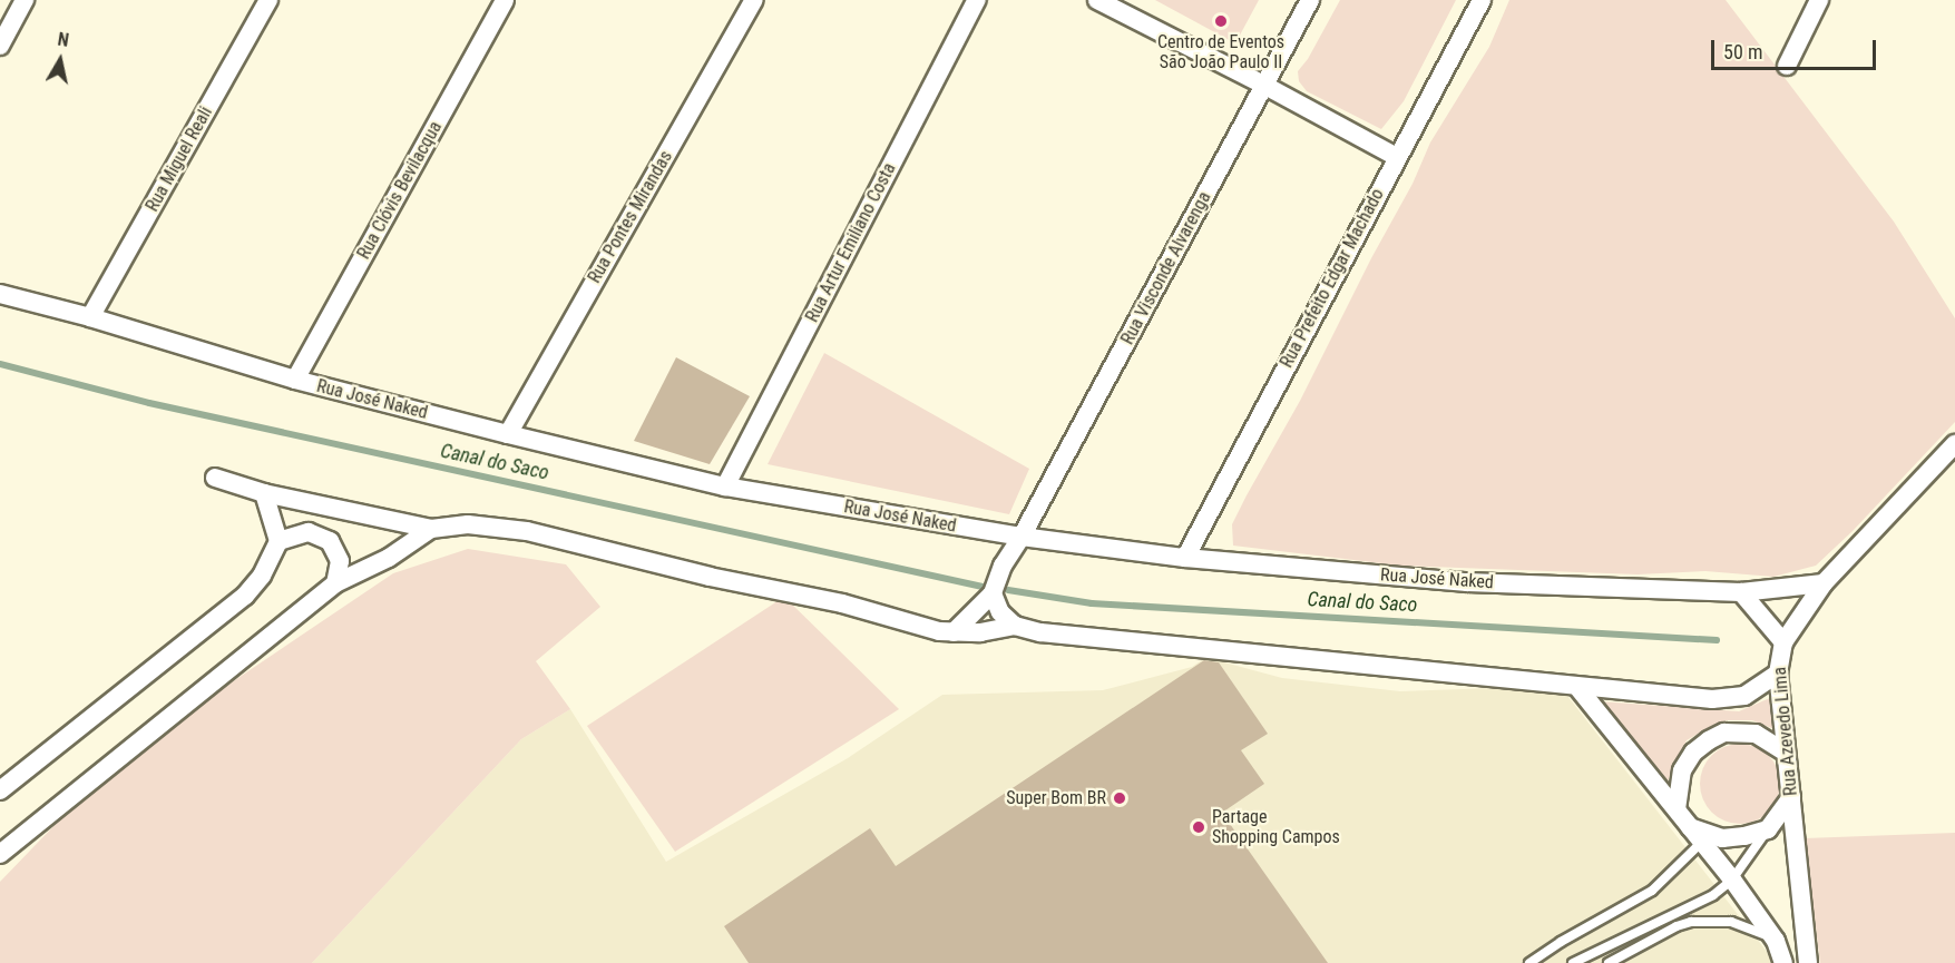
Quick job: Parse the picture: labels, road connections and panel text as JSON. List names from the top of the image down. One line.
{"streets":{"street":["Rua Miguel Reali","Rua Clóvis Bevilacqua","Rua Pontes Mirandas","Rua Artur Emiliano Costa","Rua Visconde Alvarenga","Rua Prefeito Edgar Machado","Rua José Naked","Rua Azevedo Lima"]},"crossings":[["Rua Miguel Reali","Rua José Naked"],["Rua Clóvis Bevilacqua","Rua José Naked"],["Rua Pontes Mirandas","Rua José Naked"],["Rua Artur Emiliano Costa","Rua José Naked"],["Rua Visconde Alvarenga","Rua José Naked"],["Rua Prefeito Edgar Machado","Rua José Naked"],["Rua José Naked","Rua Azevedo Lima"]],"water":["Canal do Saco"],"places":["Centro de Eventos São João Paulo II","Super Bom BR","Partage Shopping Campos"],"scale_bar":"50 m","north":"top"}
